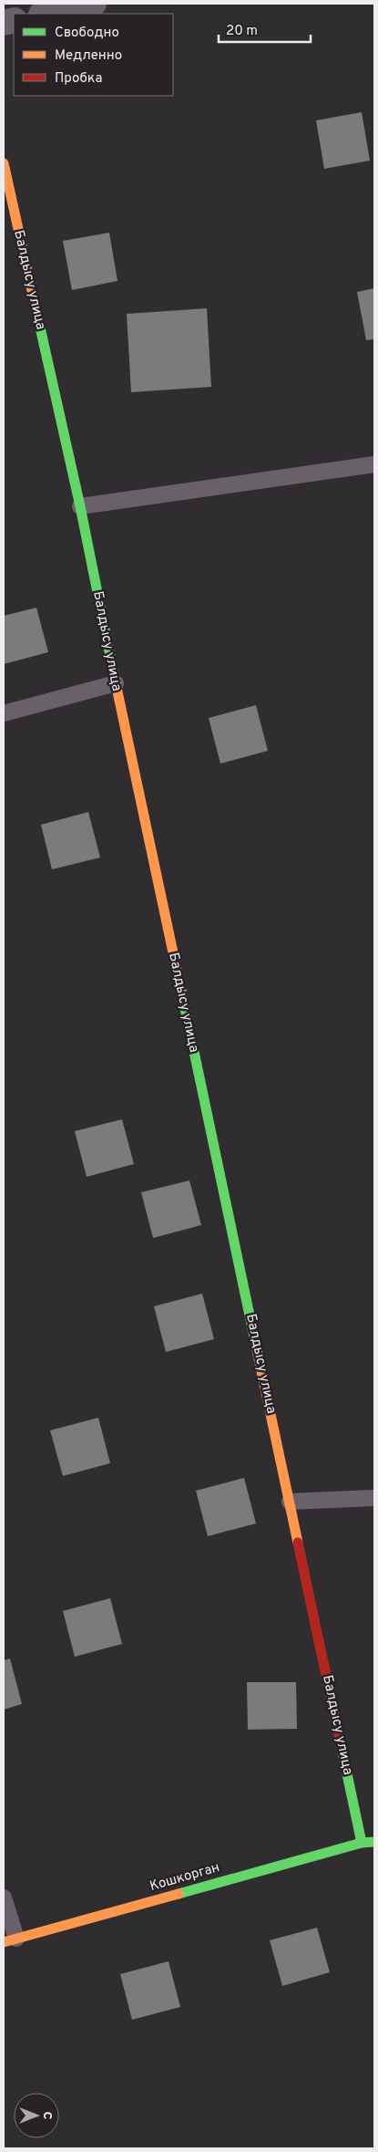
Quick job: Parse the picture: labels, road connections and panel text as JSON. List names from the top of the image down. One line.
{"streets":{"street":["Балдысу улица","Кошкорган"]},"crossings":[["Балдысу улица","Кошкорган"]],"legend":["Свободно","Медленно","Пробка"],"scale_bar":"20 m","north":"right"}
